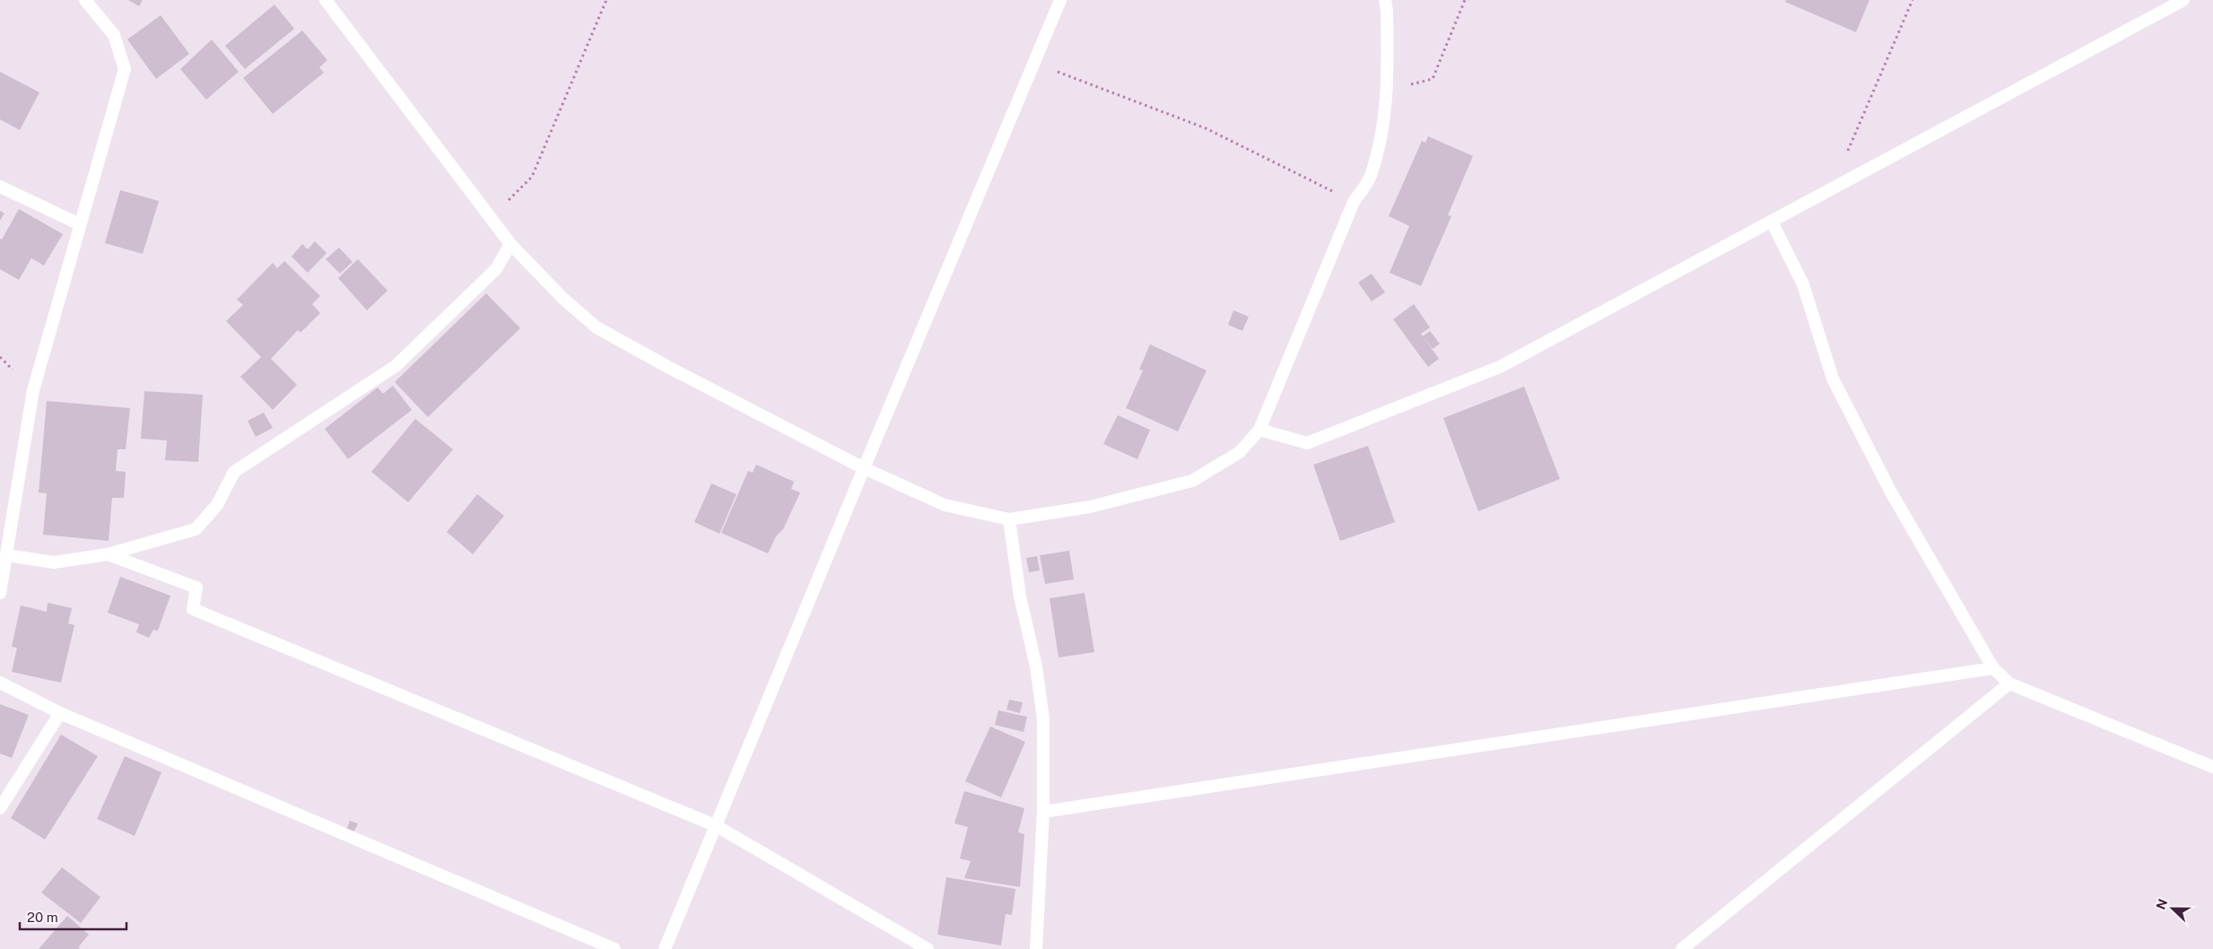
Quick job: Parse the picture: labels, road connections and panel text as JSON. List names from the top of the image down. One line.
{"scale_bar":"20 m","north":"left"}
